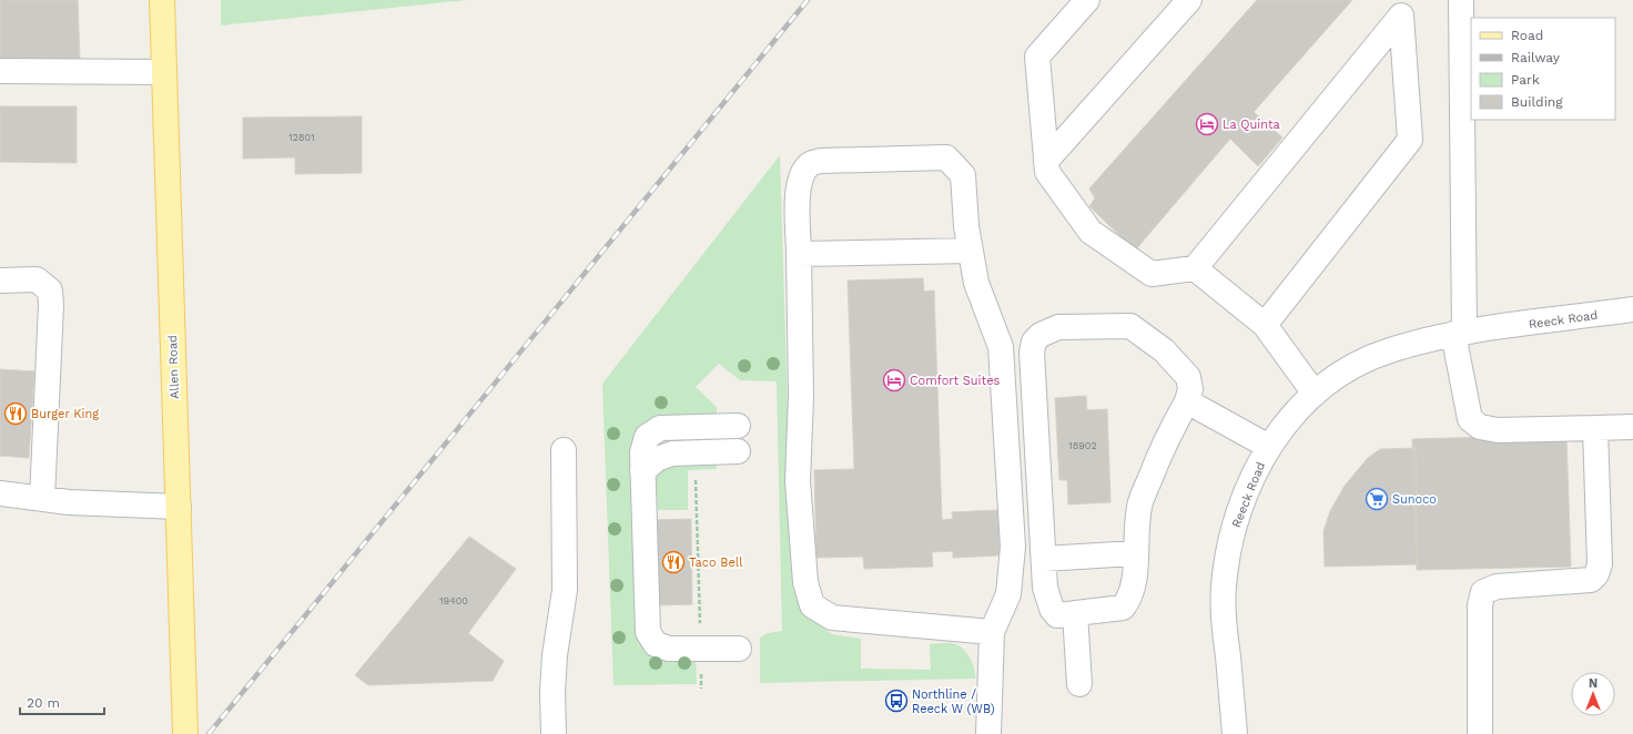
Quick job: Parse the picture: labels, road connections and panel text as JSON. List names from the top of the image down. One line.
{"streets":{"main road":["Allen Road"],"street":["Reeck Road"]},"places":{"hotel":["La Quinta","Comfort Suites"],"restaurant":["Burger King","Taco Bell"],"supermarket":["Sunoco"],"bus stop":["Northline / Reeck W (WB)"]},"house_numbers":["12801","18902","19400"],"legend":["Road","Railway","Park","Building"],"scale_bar":"20 m","north":"top"}
